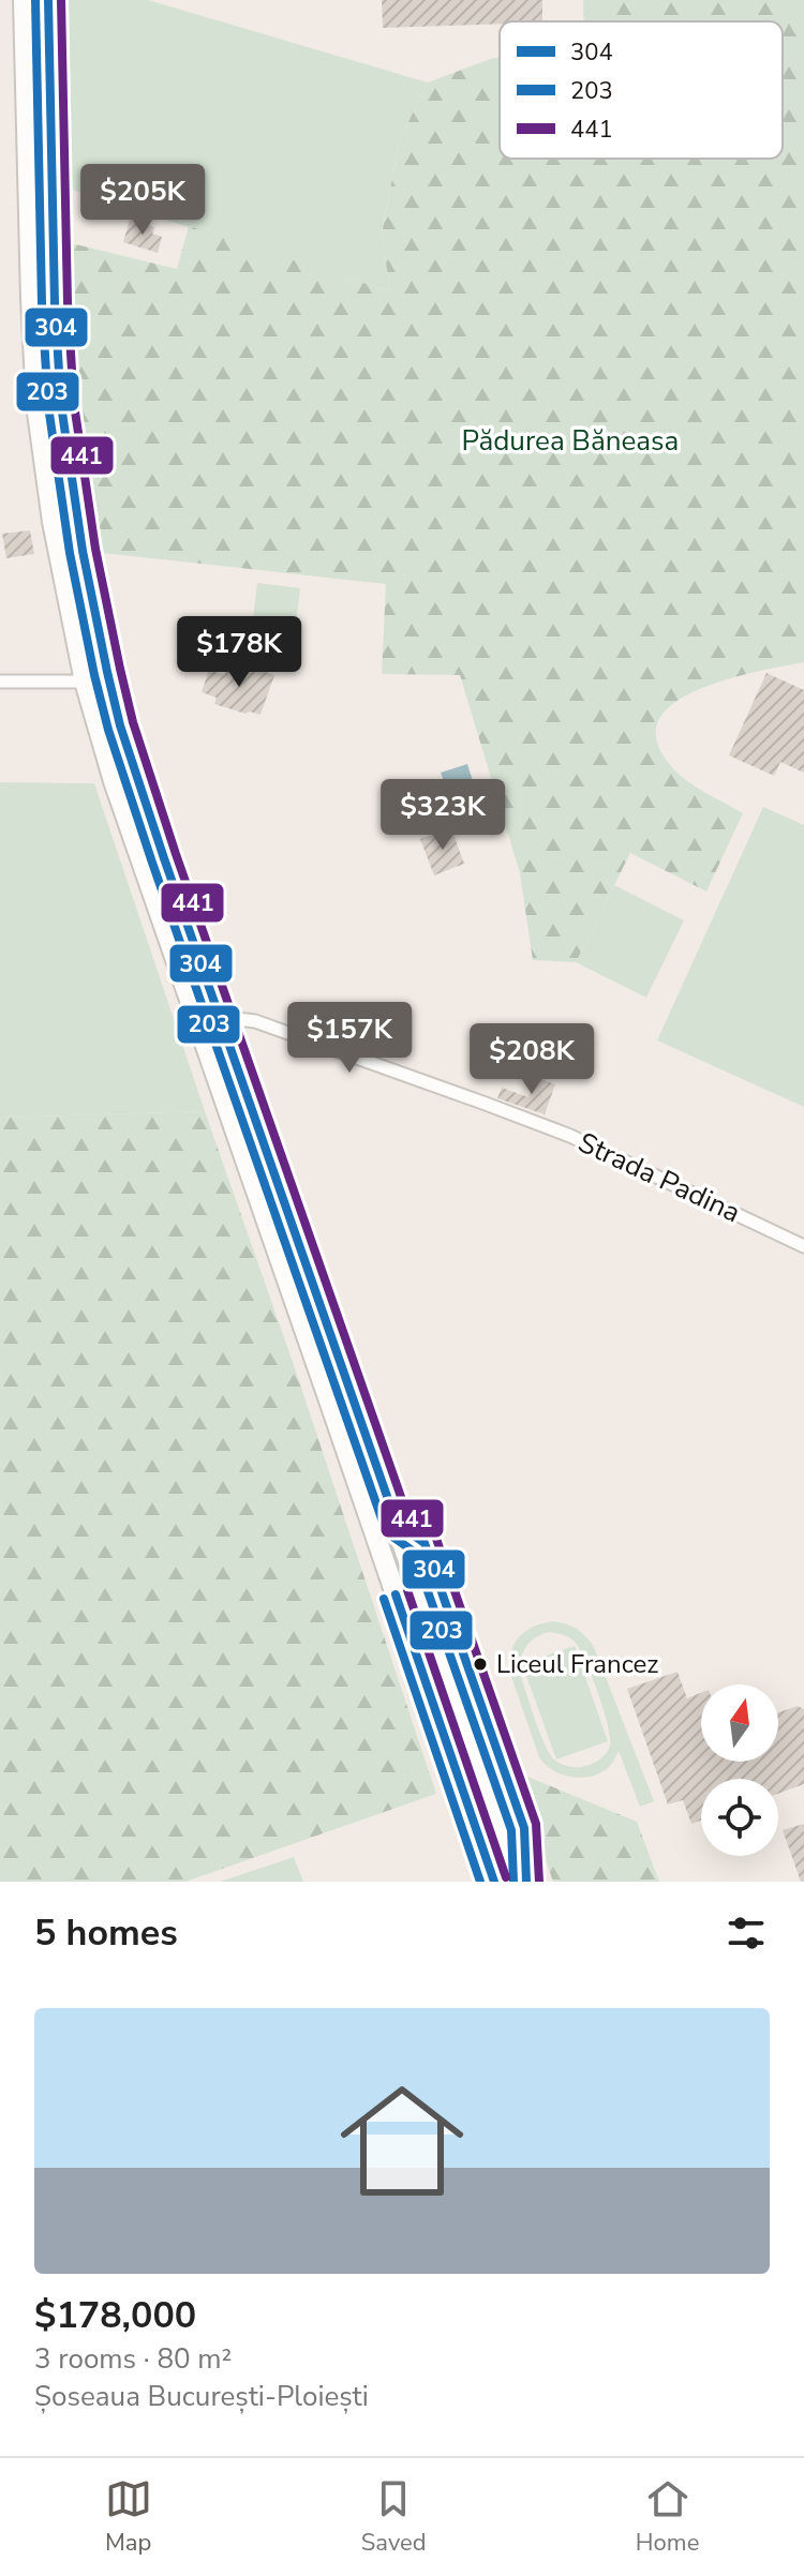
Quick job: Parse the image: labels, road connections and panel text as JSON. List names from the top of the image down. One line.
{"streets":{"street":["Strada Padina"]},"parks":["Pădurea Băneasa"],"places":["Liceul Francez"],"lines":["transit line 304","transit line 203","transit line 441"],"legend":["304","203","441"],"north":"top","page":{"price":["$205K","$178K","$323K","$157K","$208K"],"heading":"5 homes","list":[{"name":"$178,000","note":"3 rooms · 80 m² · Șoseaua București-Ploiești"}],"tabs":["Map","Saved","Home"]}}
